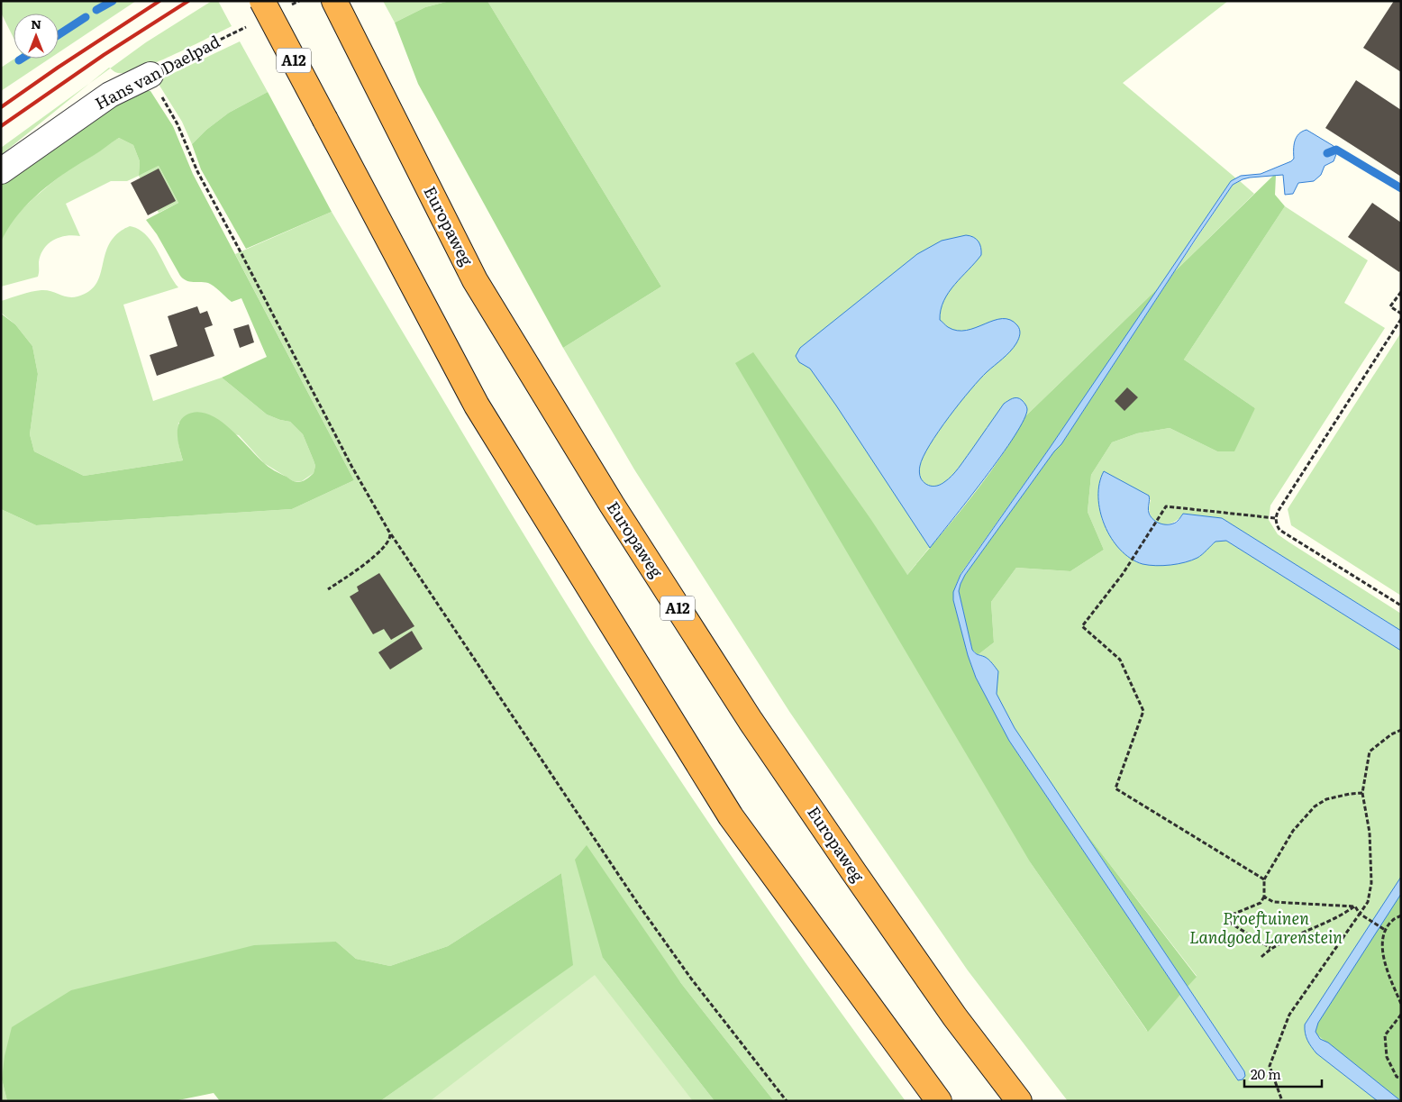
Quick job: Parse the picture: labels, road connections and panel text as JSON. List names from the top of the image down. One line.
{"streets":{"highway":["A12","Europaweg"],"street":["Hans van Daelpad"]},"parks":["Proeftuinen Landgoed Larenstein"],"scale_bar":"20 m","north":"top"}
